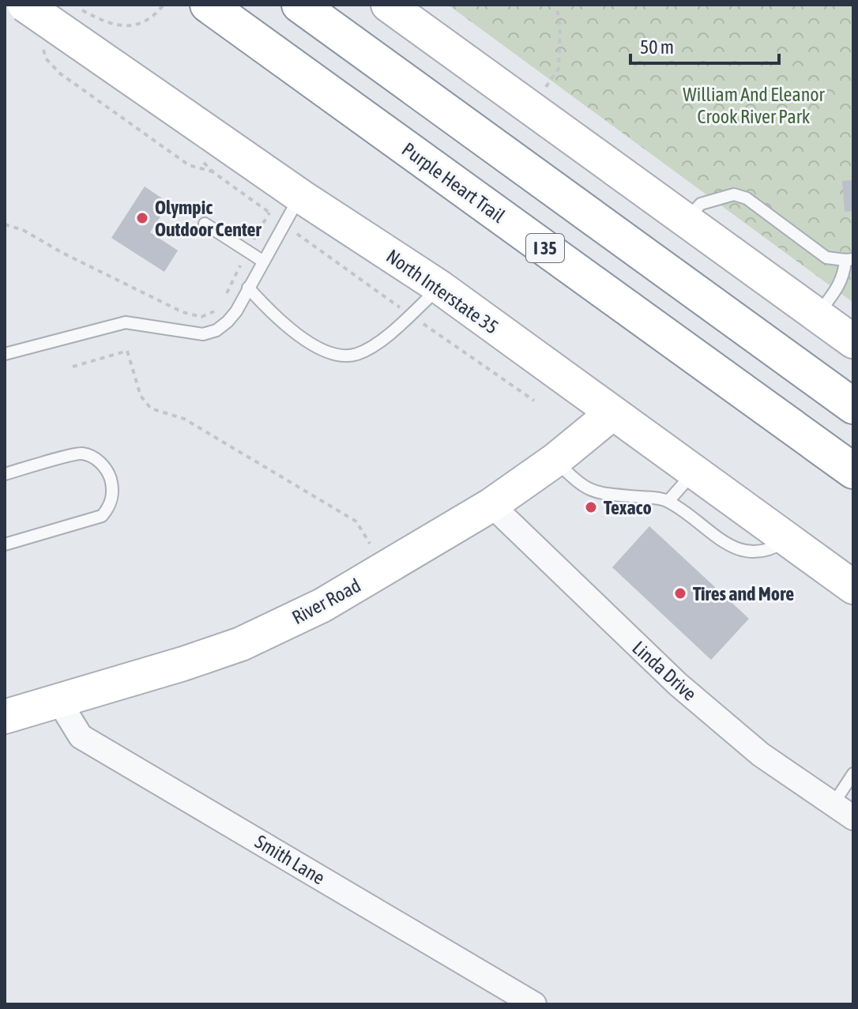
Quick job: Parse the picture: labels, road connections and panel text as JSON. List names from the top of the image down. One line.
{"streets":{"highway":["Purple Heart Trail","I 35"],"main road":["North Interstate 35","River Road"],"street":["Linda Drive","Smith Lane"]},"crossings":[["North Interstate 35","River Road"],["River Road","Linda Drive"],["River Road","Smith Lane"]],"parks":["William And Eleanor Crook River Park"],"places":["Olympic Outdoor Center","Texaco","Tires and More"],"scale_bar":"50 m"}
